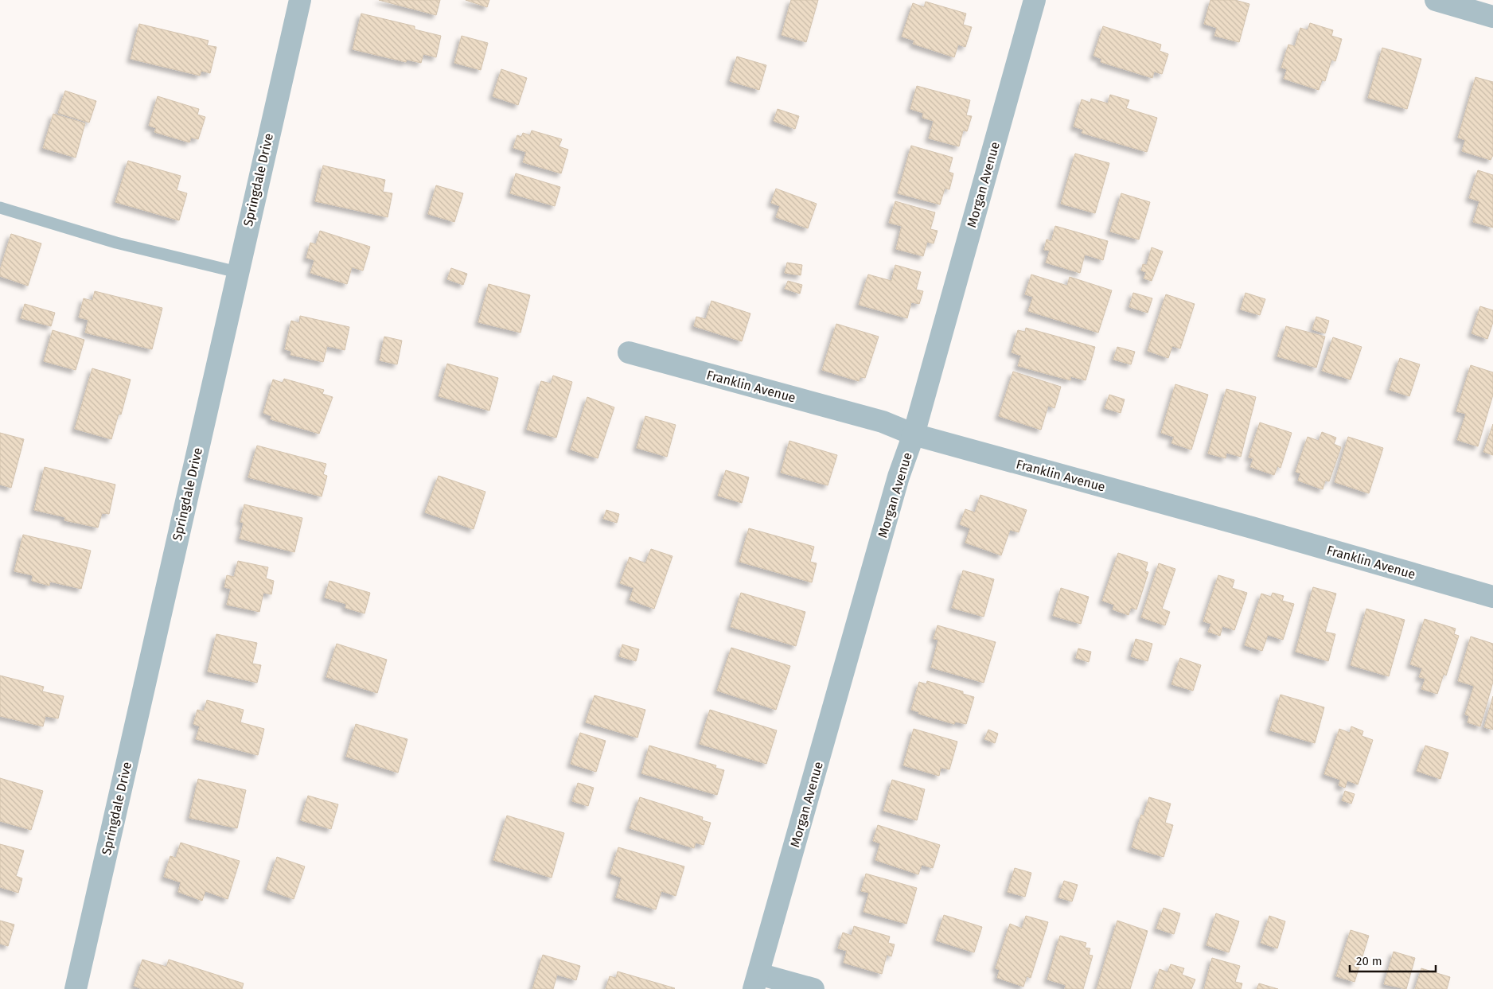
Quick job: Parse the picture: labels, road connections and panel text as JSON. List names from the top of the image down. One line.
{"streets":{"street":["Springdale Drive","Morgan Avenue","Franklin Avenue"]},"crossings":[["Morgan Avenue","Franklin Avenue"]],"scale_bar":"20 m"}
